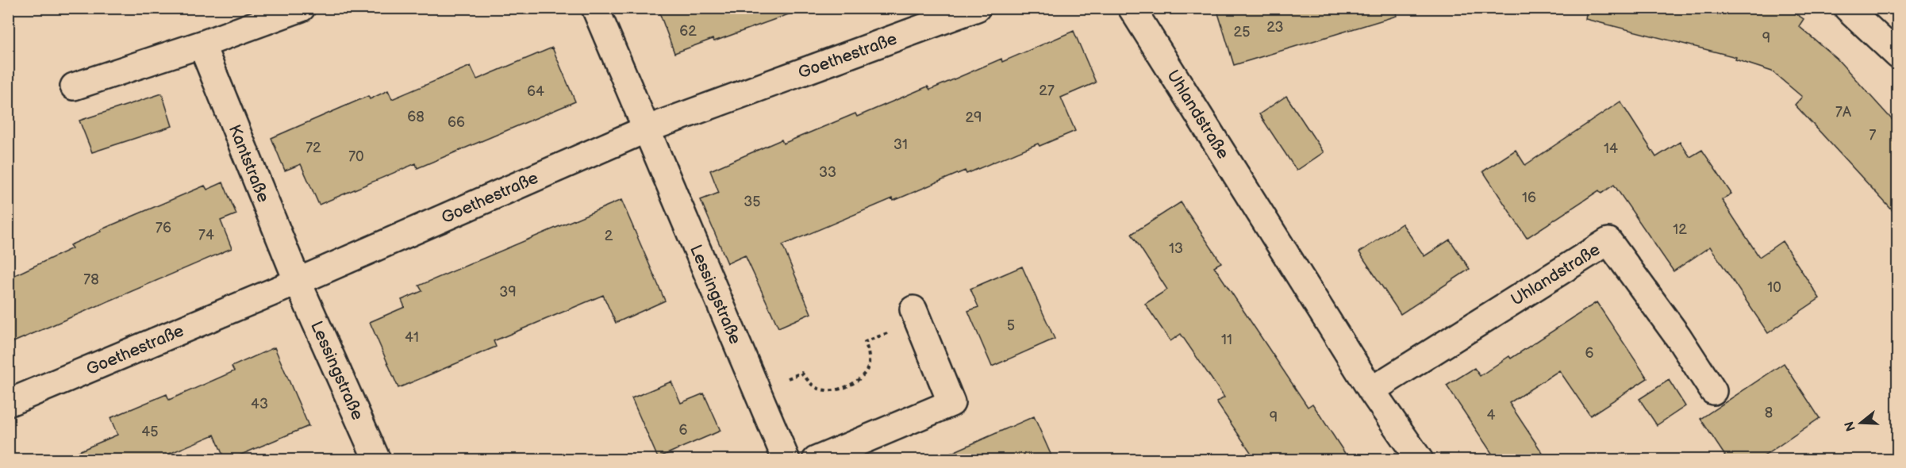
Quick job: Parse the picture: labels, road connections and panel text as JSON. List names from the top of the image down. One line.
{"streets":{"street":["Goethestraße","Uhlandstraße","Kantstraße","Lessingstraße"]},"crossings":[["Goethestraße","Kantstraße"],["Goethestraße","Lessingstraße"],["Kantstraße","Lessingstraße"]],"house_numbers":["23","62","25","9","27","64","7A","68","29","66","7","31","72","14","70","33","16","35","76","12","74","2","13","78","10","39","5","41","11","6","43","8","4","9","6","45"],"north":"left"}
